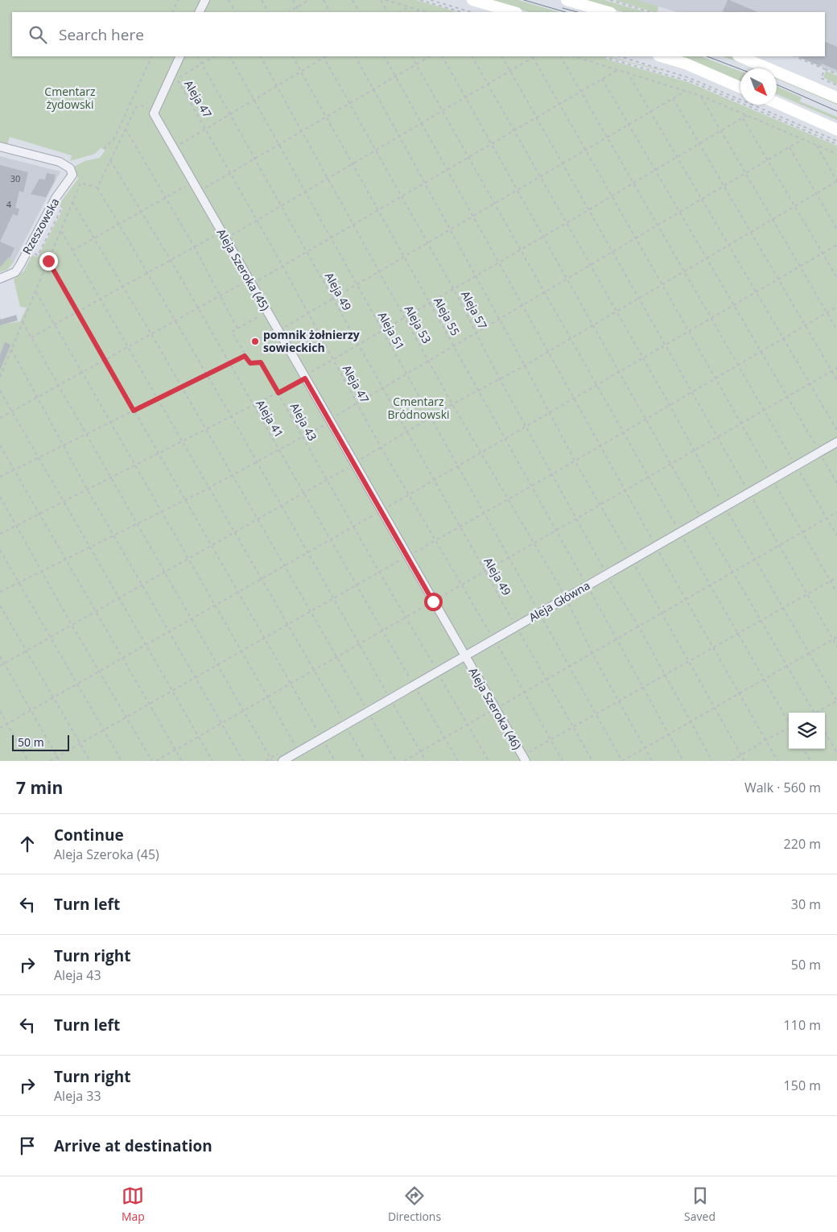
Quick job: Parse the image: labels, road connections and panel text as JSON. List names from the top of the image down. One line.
{"streets":{"street":["Rzeszowska","Aleja Szeroka (45)","Aleja Główna","Aleja Szeroka (46)"],"path":["Aleja 47","Aleja 49","Aleja 57","Aleja 55","Aleja 53","Aleja 51","Aleja 41","Aleja 43"]},"crossings":[["Aleja 47","Aleja 49"],["Aleja 47","Aleja Główna"],["Aleja Szeroka (45)","Aleja Główna"],["Aleja Szeroka (45)","Aleja Szeroka (46)"],["Aleja 57","Aleja Główna"],["Aleja 55","Aleja Główna"],["Aleja 53","Aleja Główna"],["Aleja 51","Aleja Główna"],["Aleja 41","Aleja Główna"],["Aleja 43","Aleja Główna"],["Aleja Główna","Aleja Szeroka (46)"]],"parks":["Cmentarz żydowski","Cmentarz Bródnowski"],"places":["pomnik żołnierzy sowieckich"],"house_numbers":["30","4"],"scale_bar":"50 m","north":"bottom right","page":{"search":"Search here","scale":"50 m","heading":["7 min","Walk · 560 m"],"list":[["Continue","Aleja Szeroka (45)","220 m"],["Turn left","30 m"],["Turn right","Aleja 43","50 m"],["Turn left","110 m"],["Turn right","Aleja 33","150 m"],"Arrive at destination"],"nav":["Map","Directions","Saved"]}}
